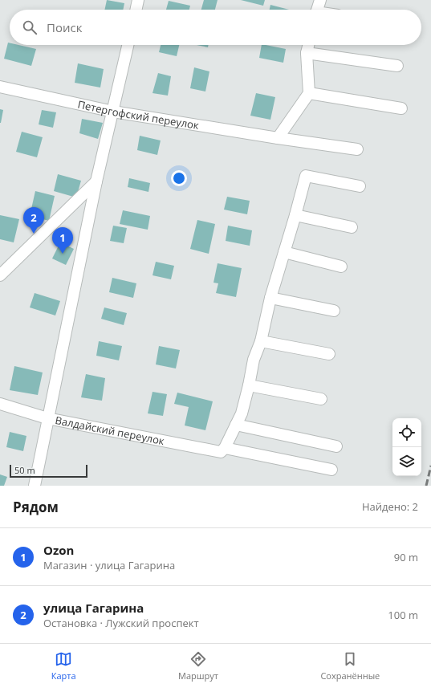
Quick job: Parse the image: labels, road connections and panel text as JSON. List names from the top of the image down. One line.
{"streets":{"street":["Петергофский переулок","Валдайский переулок"]},"scale_bar":"50 m","page":{"search":"Поиск","pins":["2","1"],"scale":"50 m","heading":["Рядом","Найдено: 2"],"list":[{"mark":"1","name":"Ozon","note":"Магазин · улица Гагарина","value":"90 m"},{"mark":"2","name":"улица Гагарина","note":"Остановка · Лужский проспект","value":"100 m"}],"nav":["Карта","Маршрут","Сохранённые"]}}
